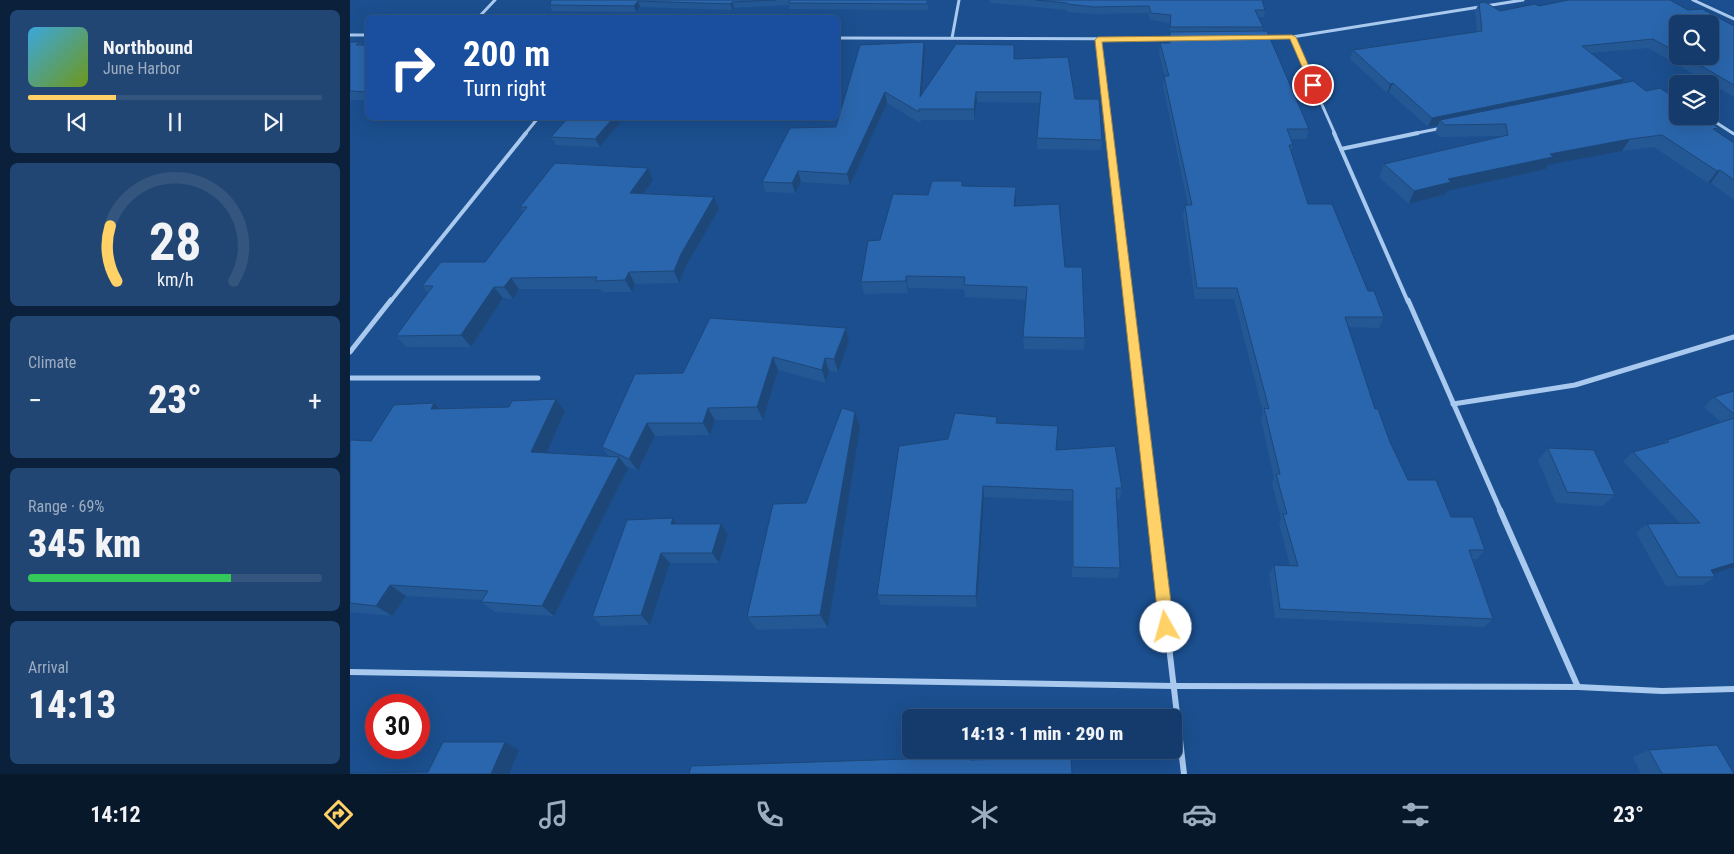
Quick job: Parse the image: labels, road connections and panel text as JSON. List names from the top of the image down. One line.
{"page":{"turn":["200 m","Turn right"],"song":["Northbound","June Harbor"],"tile":["Climate",["Range · 69%","345 km"],["Arrival","14:13"]],"heat":["−","23°","+"],"limit":"30","trip":"14:13 · 1 min · 290 m","tabs":["14:12","23°"],"gauge":["28","km/h"]}}
